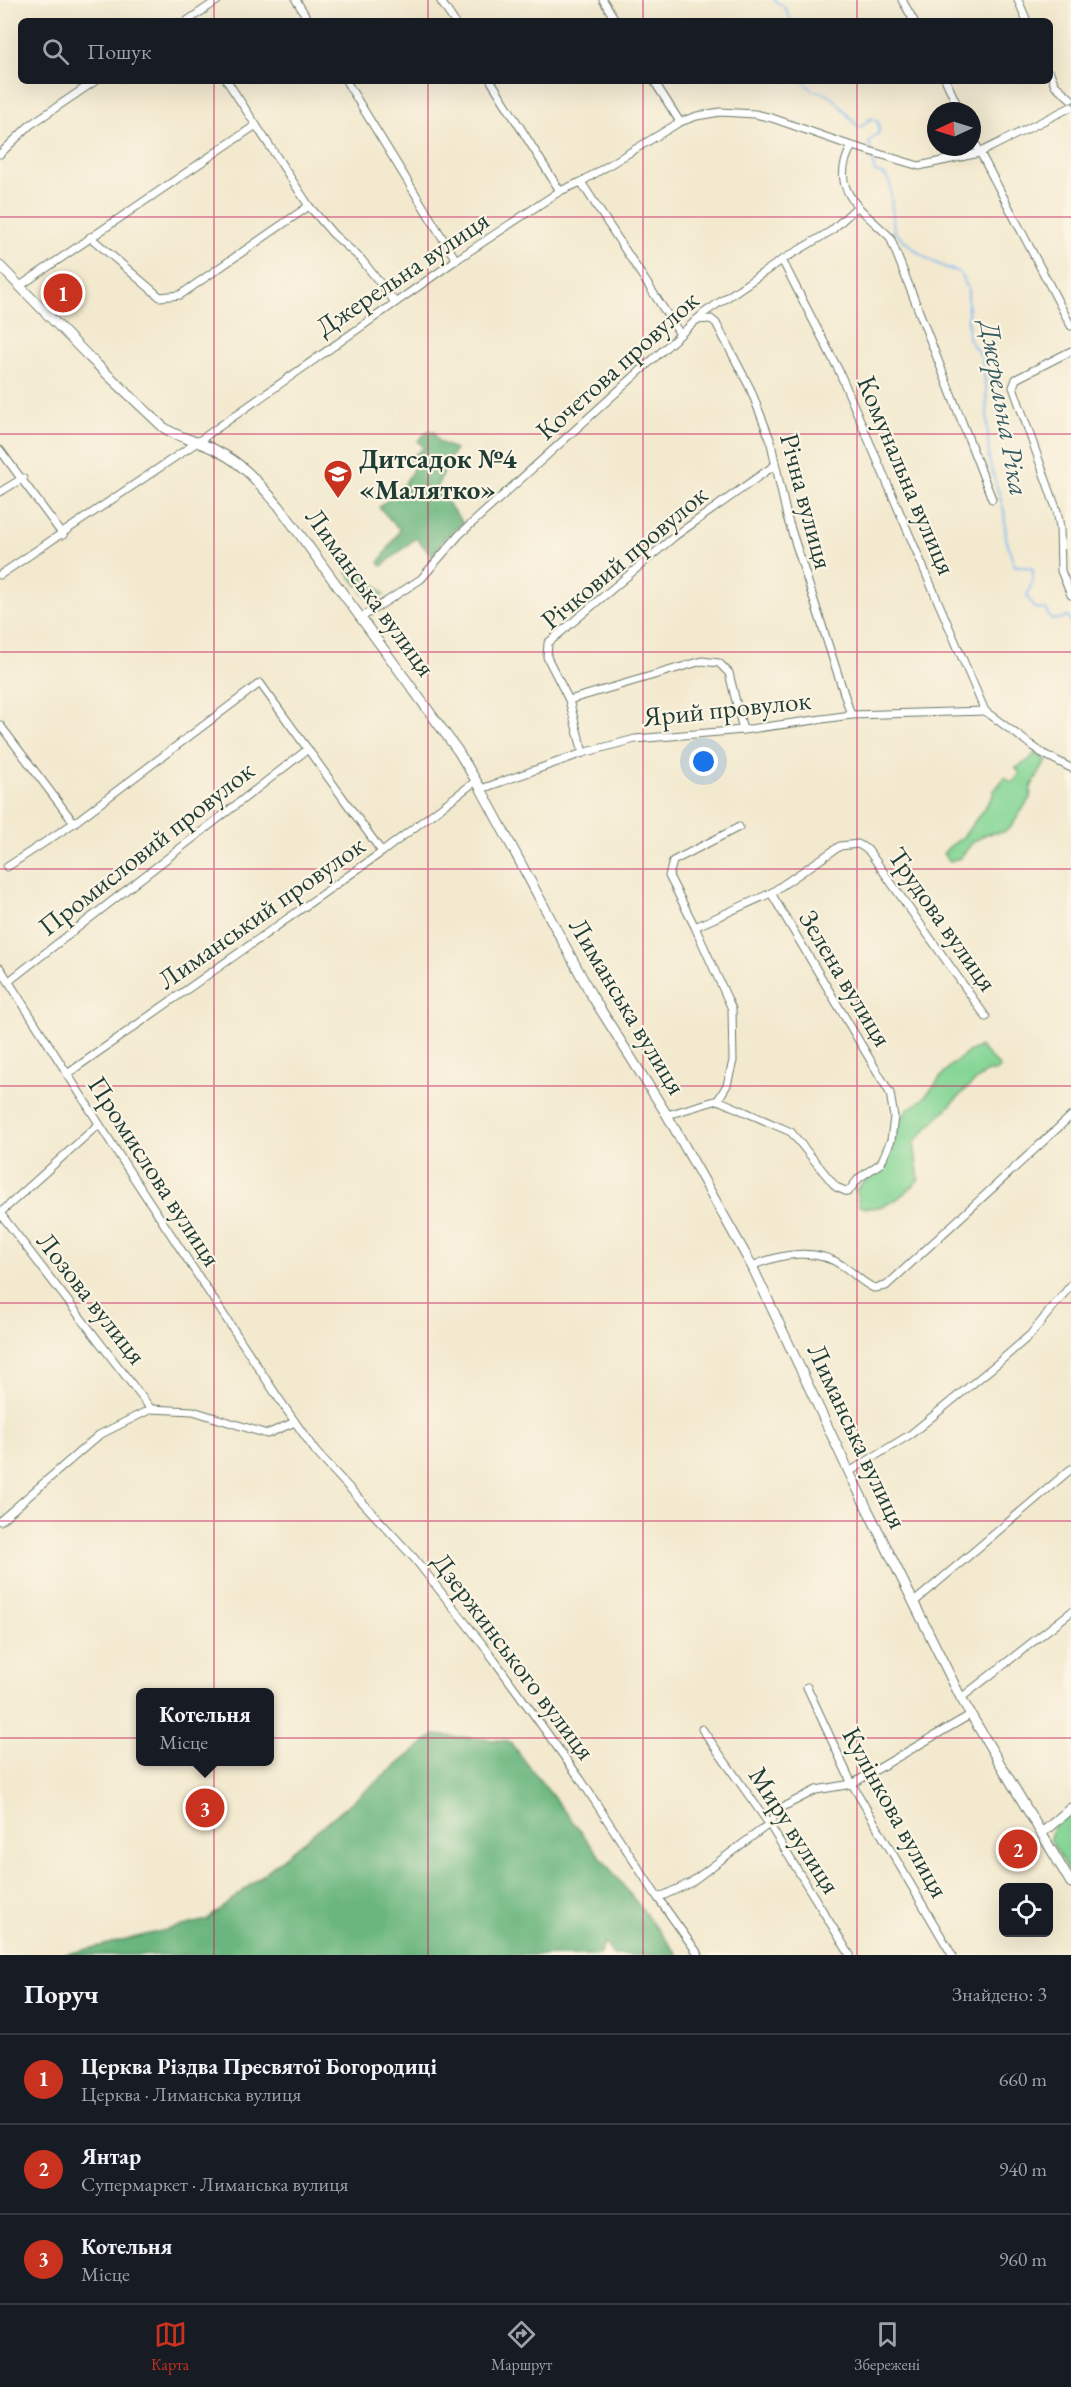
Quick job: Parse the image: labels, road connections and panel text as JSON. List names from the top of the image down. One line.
{"streets":{"street":["Джерельна вулиця","Кочетова провулок","Комунальна вулиця","Річна вулиця","Річковий провулок","Лиманська вулиця","Ярий провулок","Промисловий провулок","Лиманський провулок","Трудова вулиця","Зелена вулиця","Промислова вулиця","Лозова вулиця","Дзержинського вулиця","Кулінкова вулиця","Миру вулиця"]},"crossings":[["Джерельна вулиця","Лиманська вулиця"],["Кочетова провулок","Комунальна вулиця"],["Кочетова провулок","Річна вулиця"],["Кочетова провулок","Лиманська вулиця"],["Комунальна вулиця","Ярий провулок"],["Річна вулиця","Річковий провулок"],["Річна вулиця","Ярий провулок"],["Річковий провулок","Ярий провулок"],["Лиманська вулиця","Ярий провулок"],["Лиманська вулиця","Лиманський провулок"],["Ярий провулок","Лиманський провулок"],["Промисловий провулок","Промислова вулиця"],["Лиманський провулок","Промислова вулиця"],["Трудова вулиця","Зелена вулиця"],["Промислова вулиця","Дзержинського вулиця"]],"water":["Джерельна Ріка"],"places":{"school or university":["Дитсадок №4 «Малятко»"]},"north":"left","page":{"search":"Пошук","pins":["1","3","2"],"popup":["Котельня","Місце"],"heading":["Поруч","Знайдено: 3"],"list":[{"mark":"1","name":"Церква Різдва Пресвятої Богородиці","note":"Церква · Лиманська вулиця","value":"660 m"},{"mark":"2","name":"Янтар","note":"Супермаркет · Лиманська вулиця","value":"940 m"},{"mark":"3","name":"Котельня","note":"Місце","value":"960 m"}],"nav":["Карта","Маршрут","Збережені"]}}
